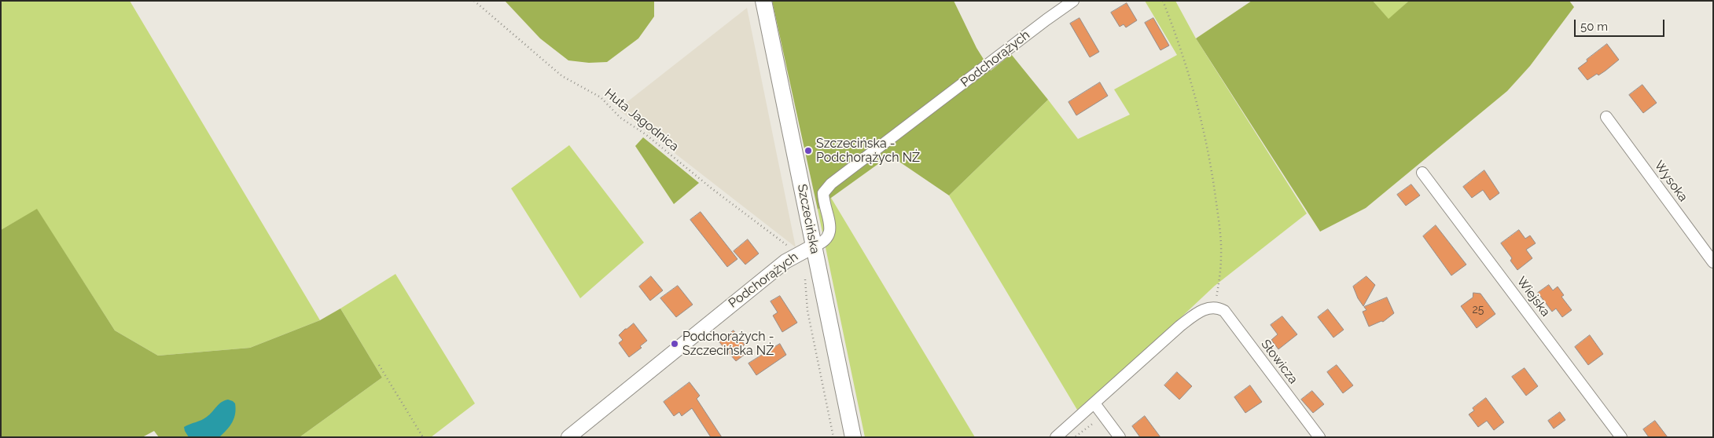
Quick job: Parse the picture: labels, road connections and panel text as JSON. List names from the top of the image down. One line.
{"streets":{"main road":["Szczecińska"],"street":["Podchorążych","Wysoka","Wiejska","Słowicza"],"path":["Huta Jagodnica"]},"crossings":[["Podchorążych","Huta Jagodnica"],["Podchorążych","Szczecińska"]],"places":["Szczecińska - Podchorążych NŻ","Podchorążych - Szczecińska NŻ"],"house_numbers":["25"],"scale_bar":"50 m"}
